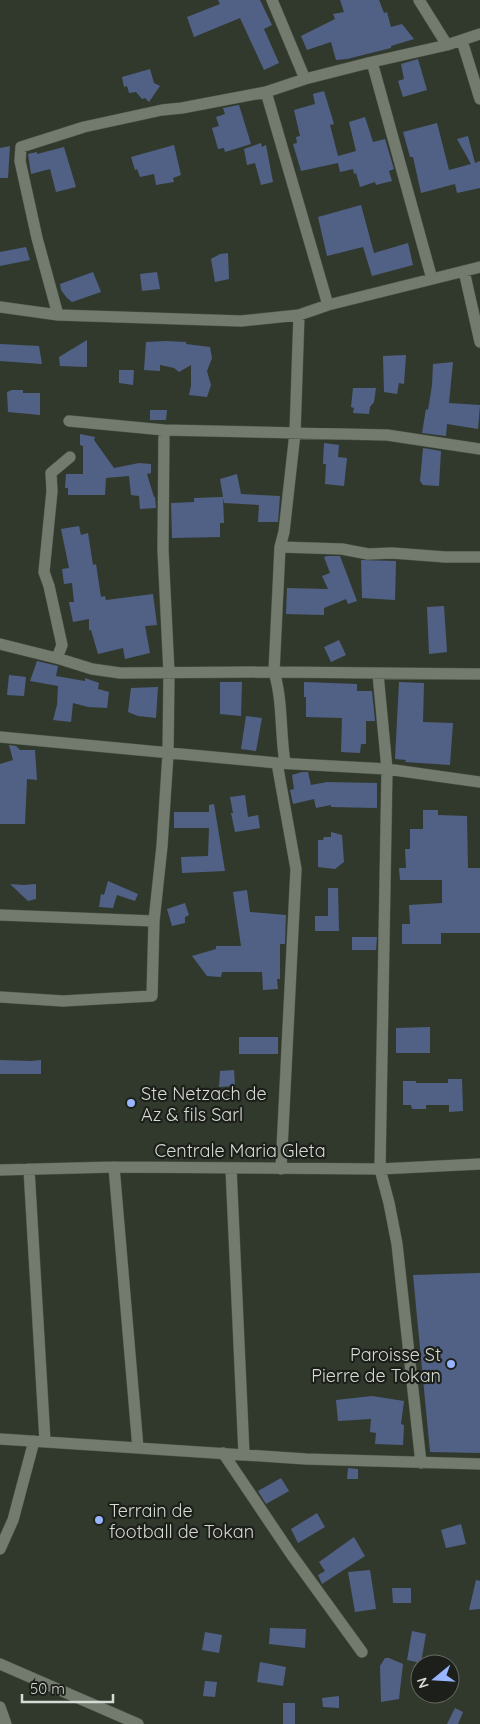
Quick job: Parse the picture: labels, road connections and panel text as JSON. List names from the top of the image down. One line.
{"streets":{"street":["Centrale Maria Gleta"]},"places":["Ste Netzach de Az & fils Sarl","Paroisse St Pierre de Tokan","Terrain de football de Tokan"],"scale_bar":"50 m","north":"left"}
